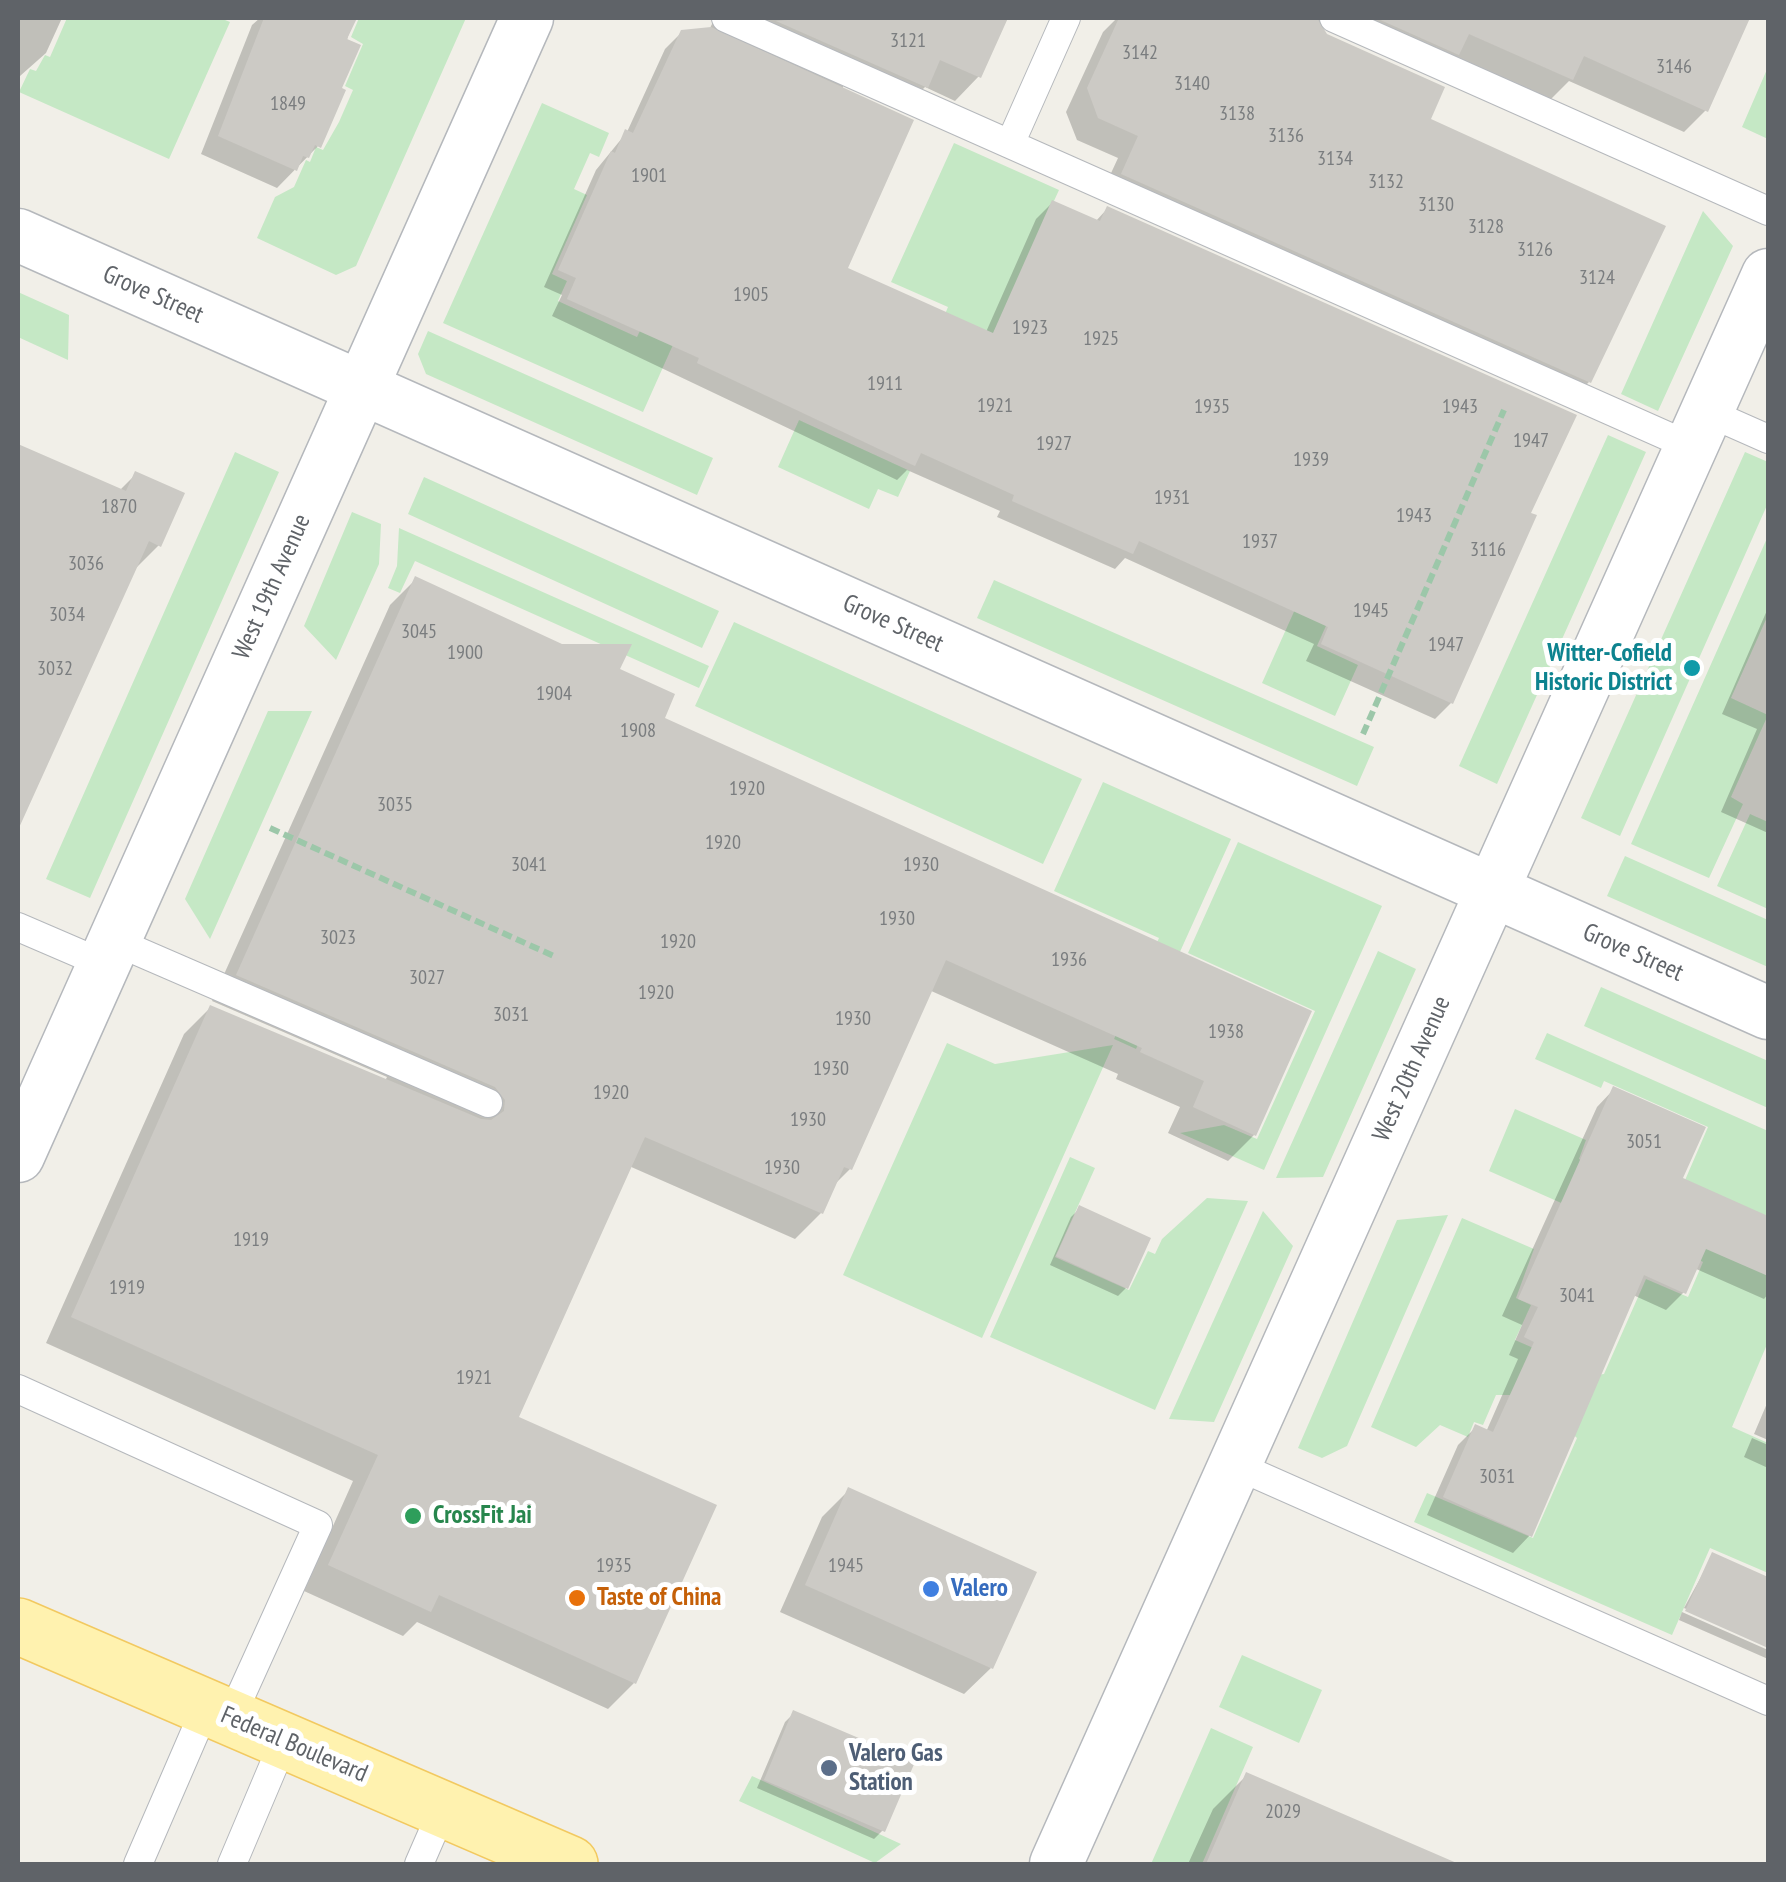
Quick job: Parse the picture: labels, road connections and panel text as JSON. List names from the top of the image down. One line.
{"streets":{"main road":["Federal Boulevard"],"street":["Grove Street","West 19th Avenue","West 20th Avenue"]},"crossings":[["Grove Street","West 19th Avenue"],["Grove Street","West 20th Avenue"]],"places":["Witter-Cofield Historic District","CrossFit Jai","Valero","Taste of China","Valero Gas Station"],"house_numbers":["3121","3142","3146","3140","1849","3138","3136","3134","1901","3132","3130","3128","3126","3124","1905","1923","1925","1911","1921","1935","1943","1947","1927","1939","1931","1870","1943","1937","3116","3036","1945","3034","3045","1947","1900","3032","1904","1908","1920","3035","1920","3041","1930","1930","3023","1920","1936","3027","1920","3031","1930","1938","1930","1920","1930","3051","1930","1919","1919","3041","1921","3031","1935","1945","2029"]}
